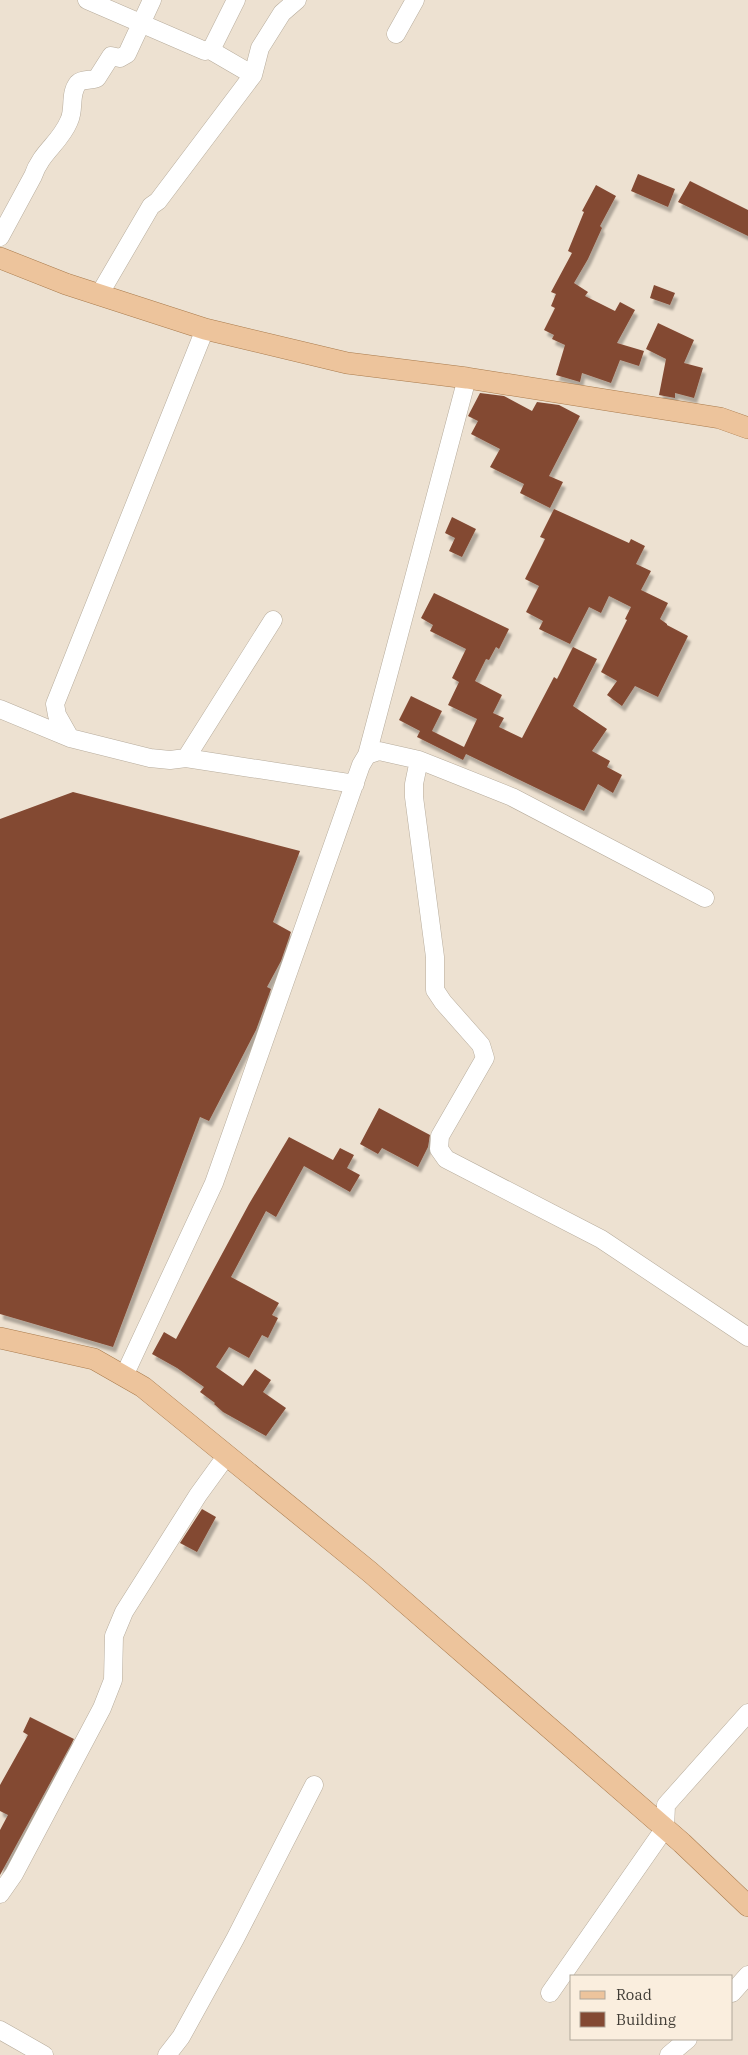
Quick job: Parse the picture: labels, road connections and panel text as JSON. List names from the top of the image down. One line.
{"legend":["Road","Building"]}
